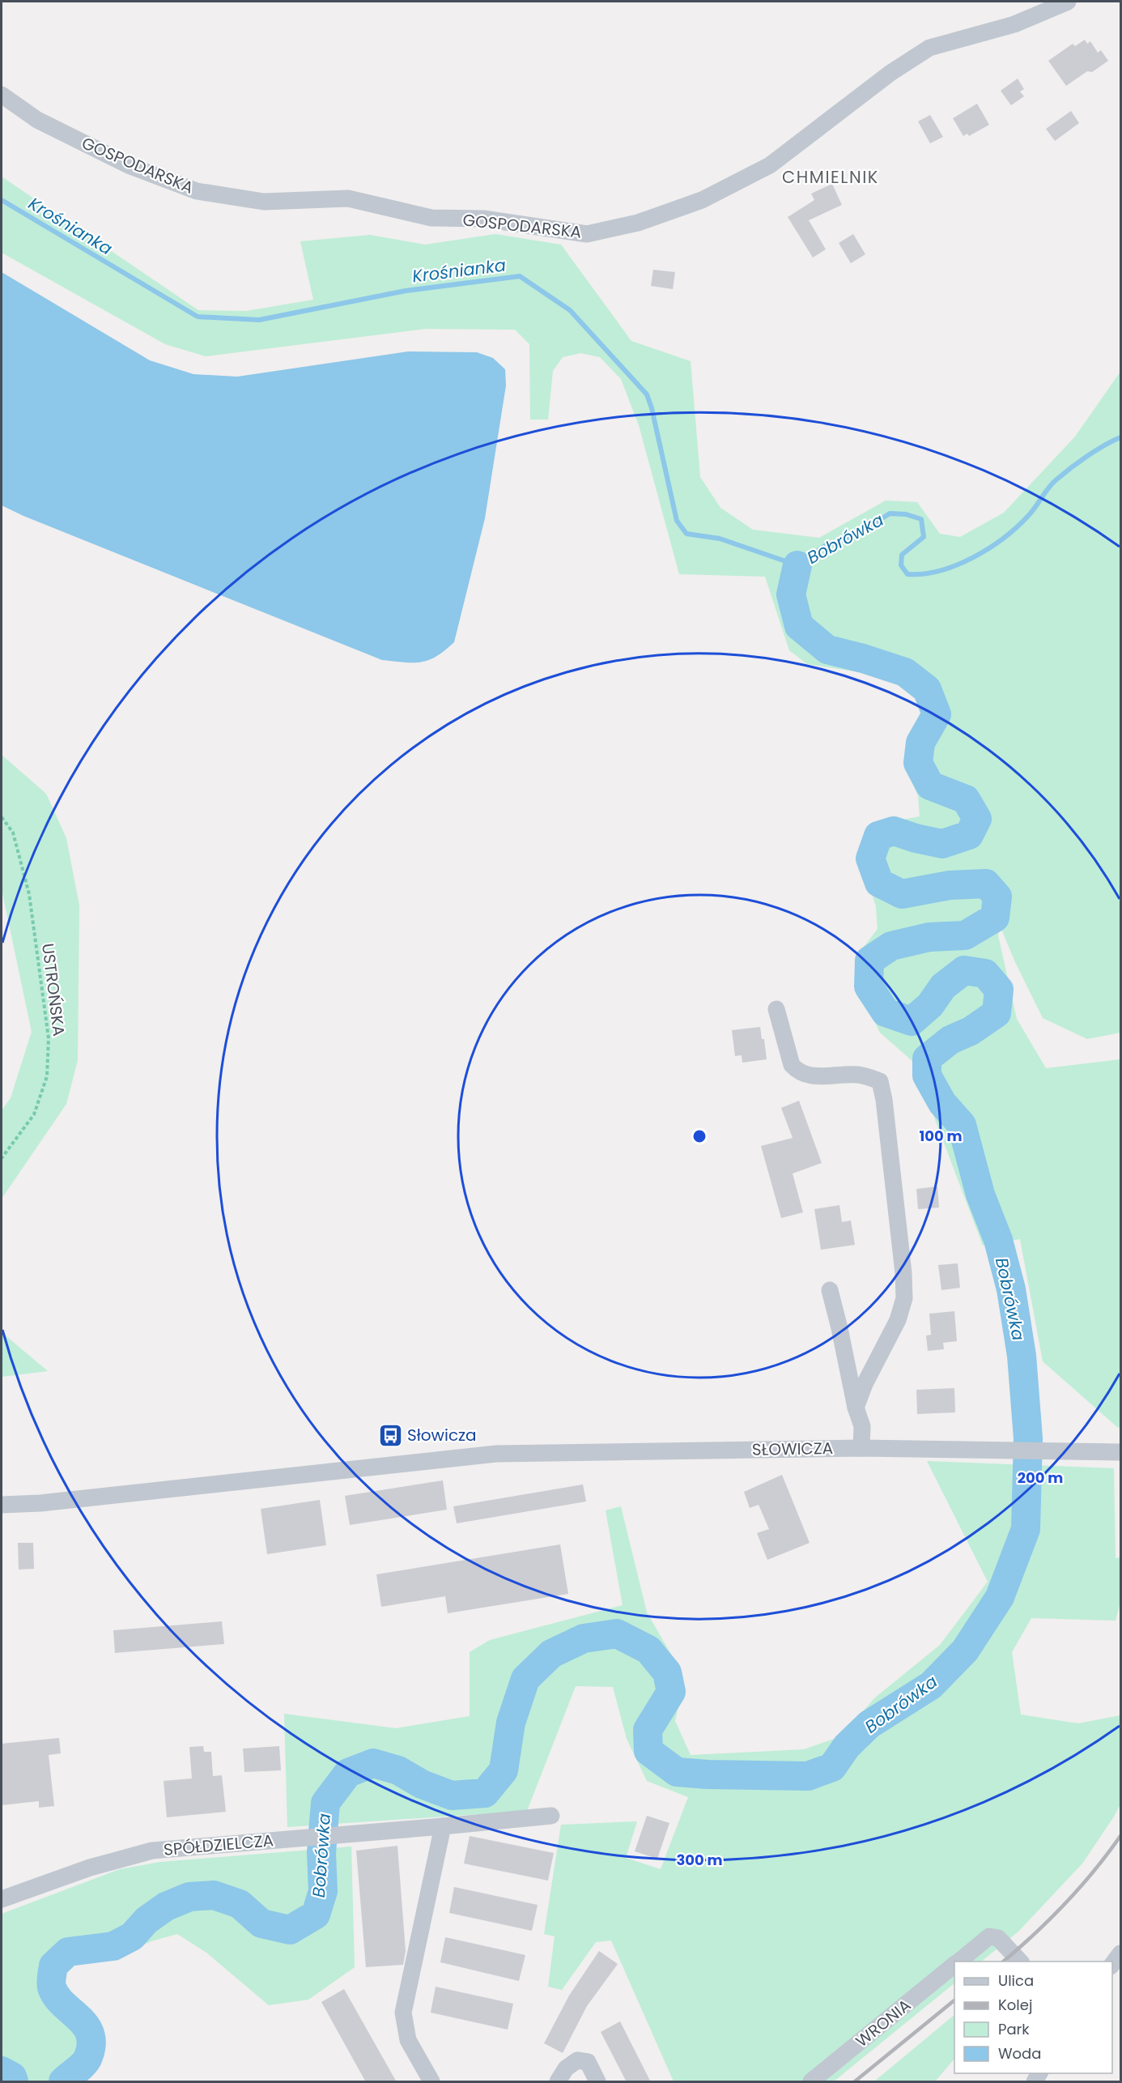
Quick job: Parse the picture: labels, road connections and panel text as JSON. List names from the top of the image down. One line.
{"streets":{"street":["GOSPODARSKA","SŁOWICZA","SPÓŁDZIELCZA","WRONIA"],"path":["USTROŃSKA"]},"districts":["CHMIELNIK"],"water":["Krośnianka","Bobrówka"],"places":{"bus stop":["Słowicza"]},"legend":["Ulica","Kolej","Park","Woda"],"rings":["100 m","200 m","300 m"]}
